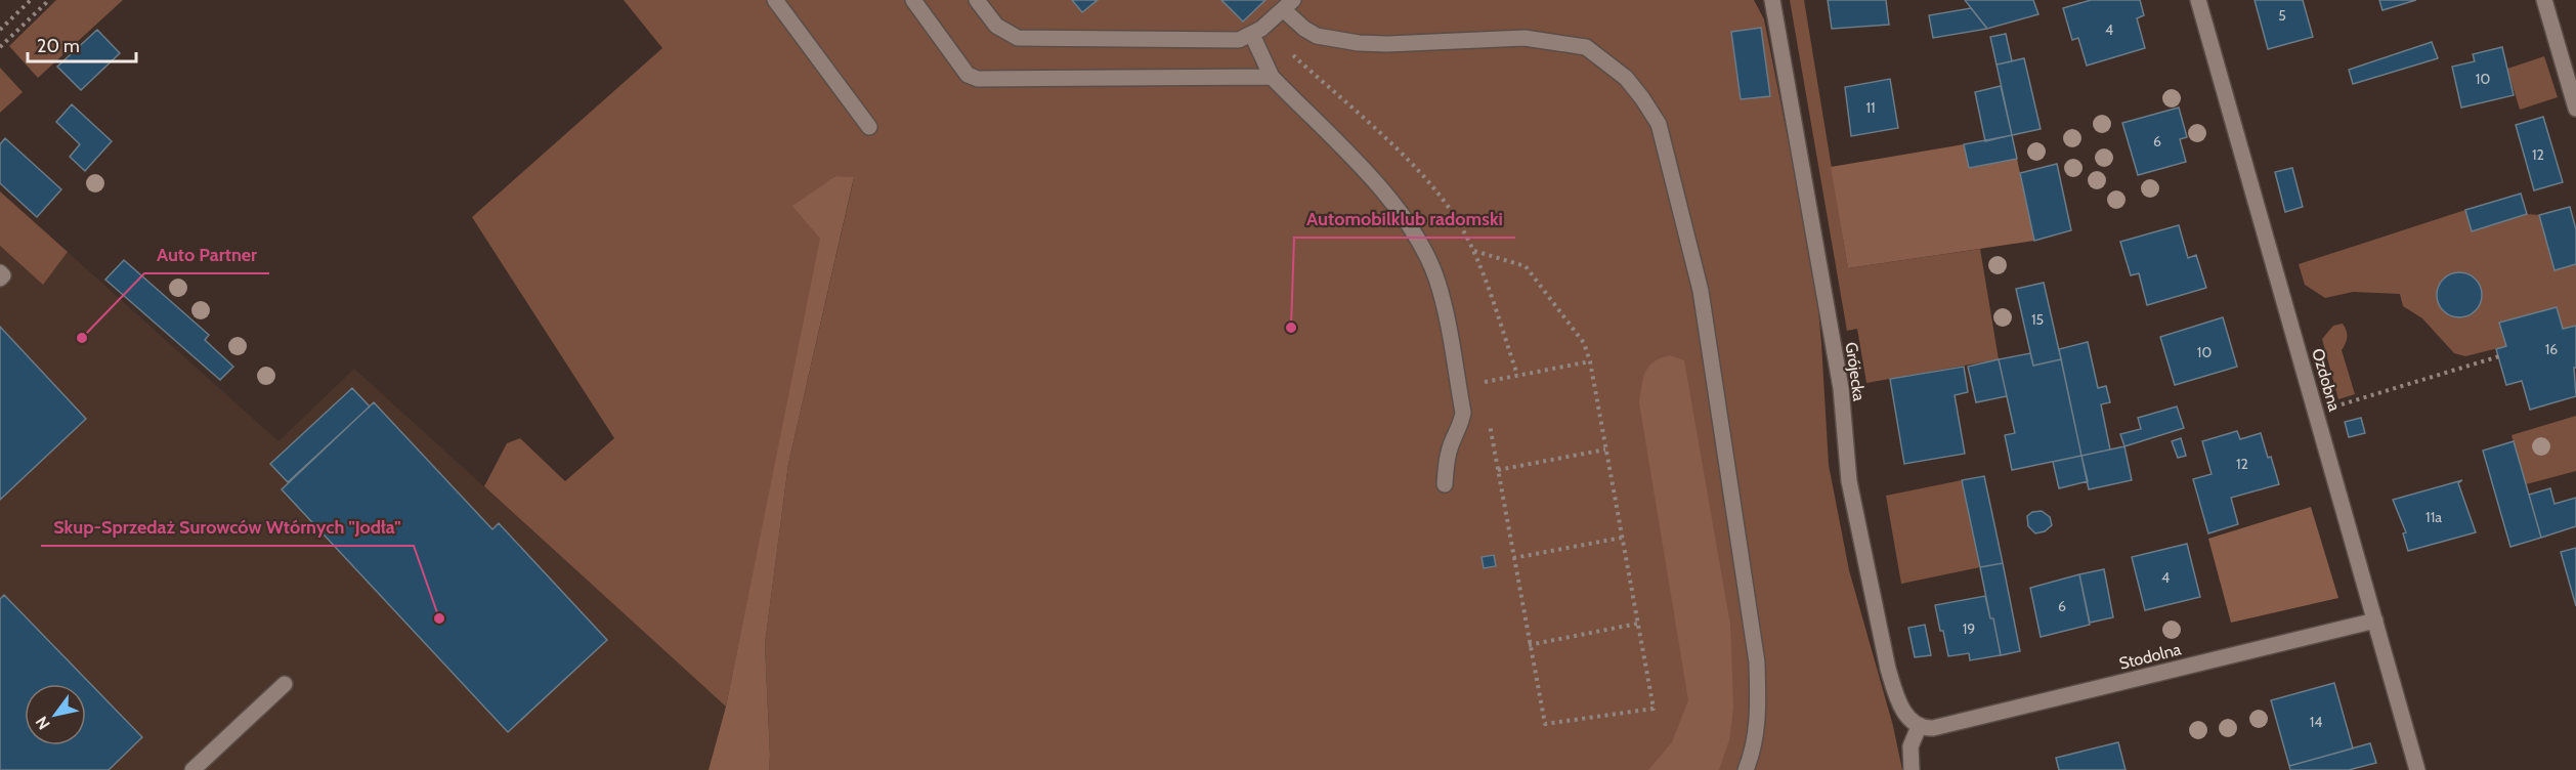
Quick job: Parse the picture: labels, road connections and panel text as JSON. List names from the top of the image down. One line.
{"streets":{"street":["Grójecka","Ozdobna","Stodolna"]},"crossings":[["Grójecka","Stodolna"],["Ozdobna","Stodolna"]],"places":["Automobilklub radomski","Auto Partner","Skup-Sprzedaż Surowców Wtórnych \"Jodła\""],"house_numbers":["5","4","10","11","6","12","15","16","10","12","11a","4","6","19","14"],"scale_bar":"20 m","north":"bottom left"}
